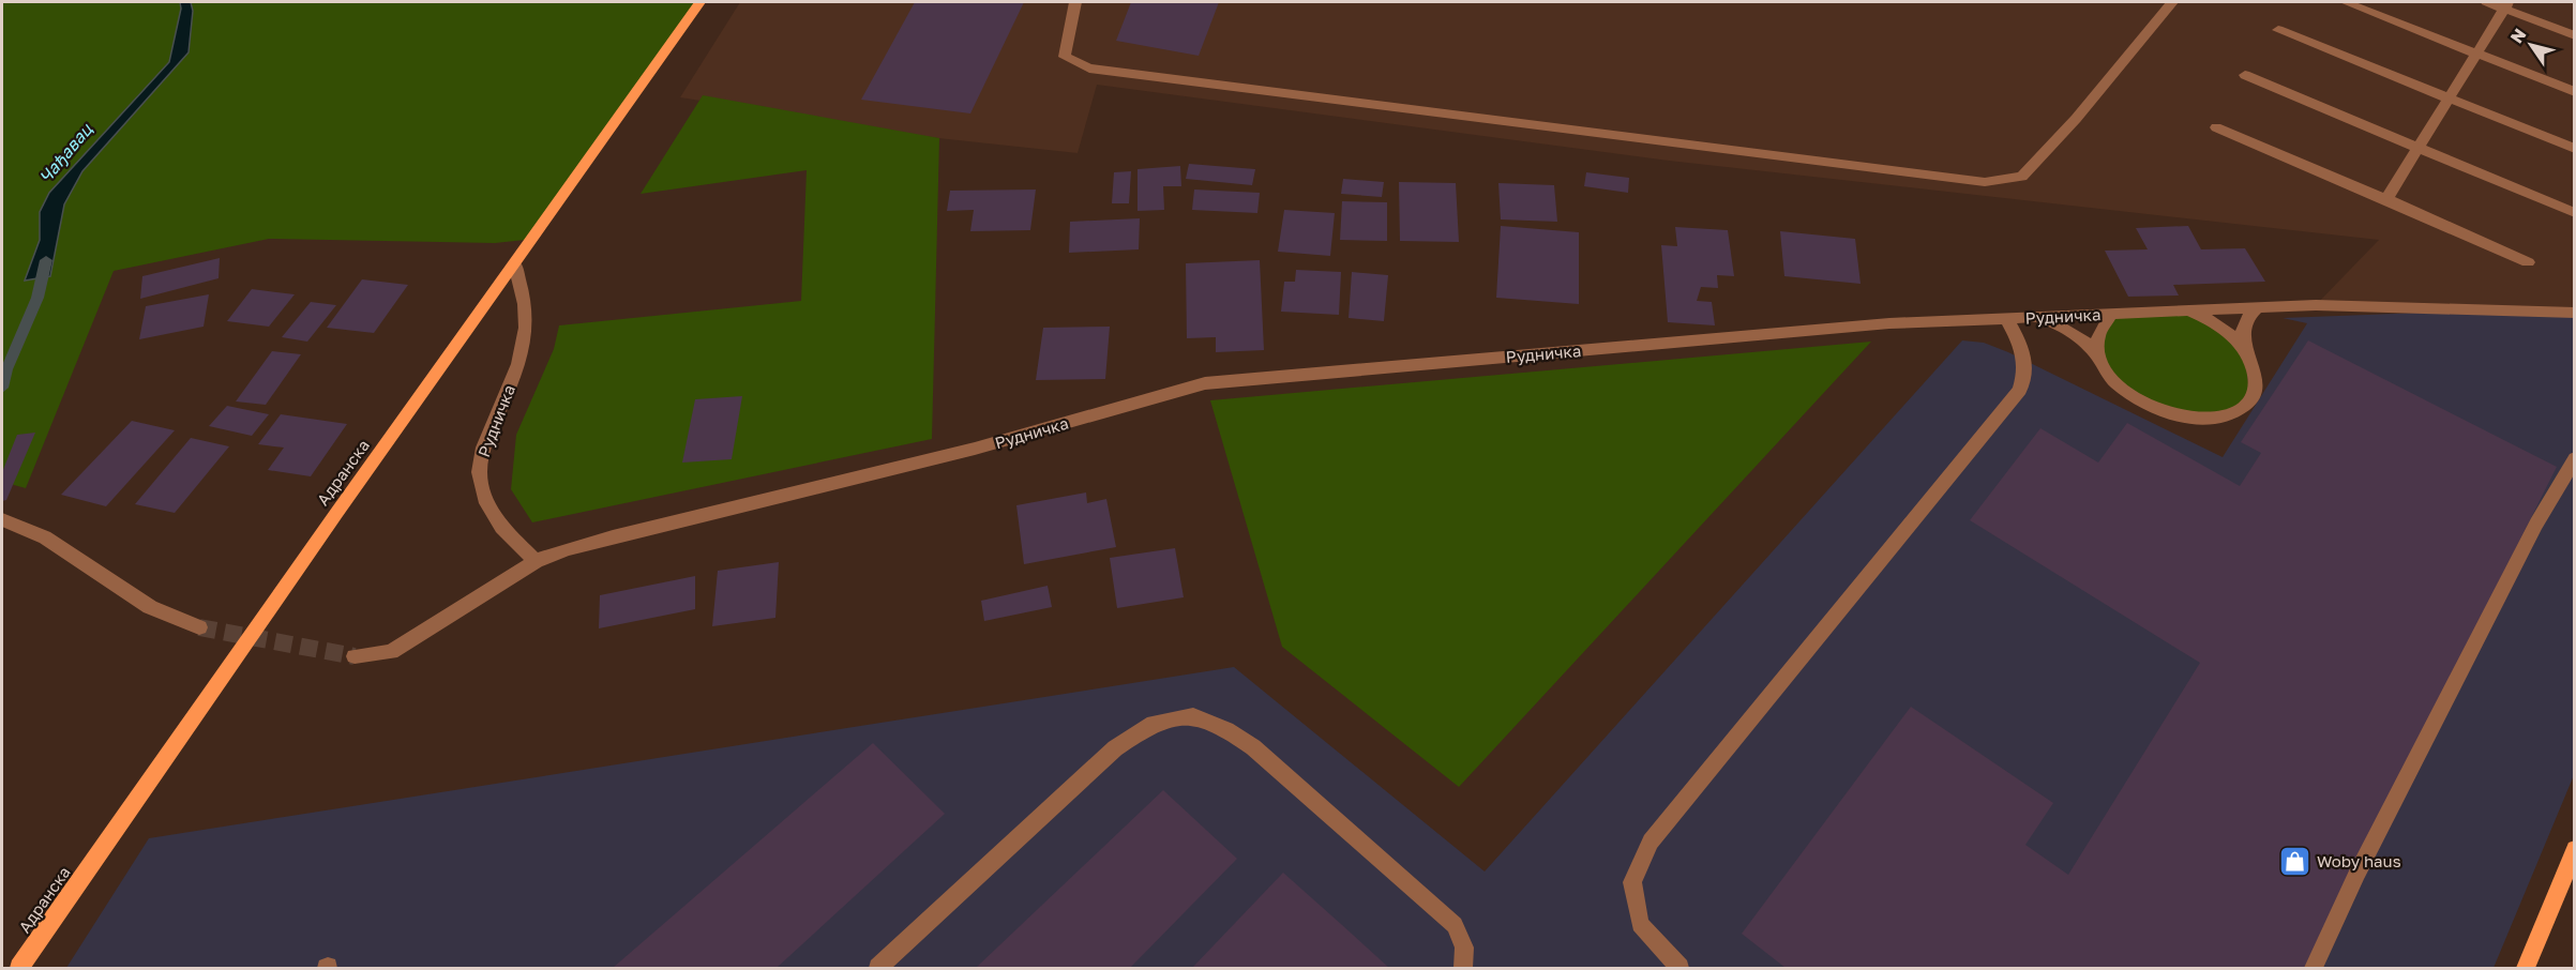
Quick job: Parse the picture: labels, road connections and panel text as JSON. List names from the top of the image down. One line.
{"streets":{"main road":["Адранска"],"street":["Рудничка"]},"crossings":[["Рудничка","Адранска"]],"water":["Чађавац"],"places":{"shop":["Woby haus"]},"north":"top left"}
